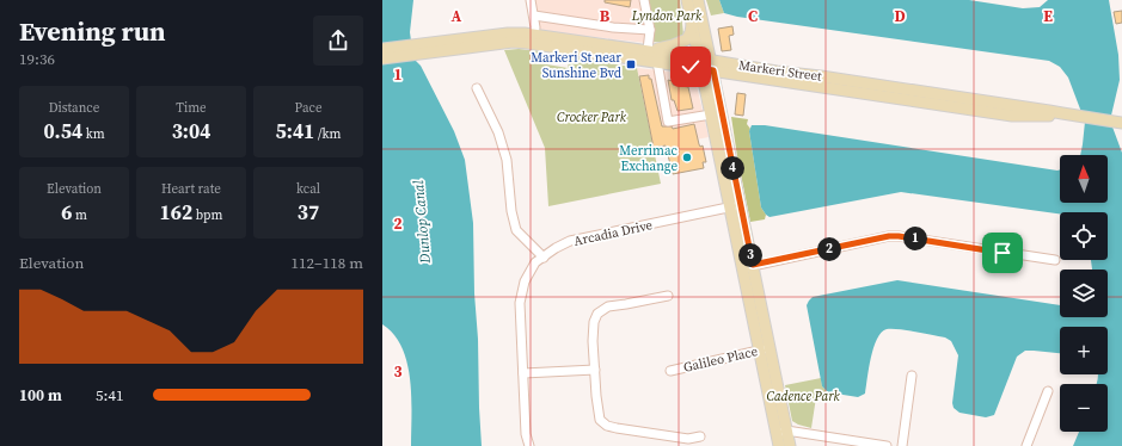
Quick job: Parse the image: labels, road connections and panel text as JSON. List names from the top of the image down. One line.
{"streets":{"main road":["Markeri Street"],"street":["Arcadia Drive","Galileo Place"]},"water":["Dunlop Canal"],"parks":["Lyndon Park","Crocker Park","Cadence Park"],"places":{"transit":["Markeri St near Sunshine Bvd"],"other":["Merrimac Exchange"]},"north":"top","page":{"heading":["Evening run","19:36"],"stats":[["Distance","0.54 km"],["Time","3:04"],["Pace","5:41 /km"],["Elevation","6 m"],["Heart rate","162 bpm"],["kcal","37"]],"map_buttons":["+","−"],"pins":["4","1","2","3"],"chart":["Elevation","112–118 m"],"list":[{"name":"100 m","note":"5:41"}]},"grid":{"columns":["A","B","C","D","E"],"rows":["1","2","3"]}}
